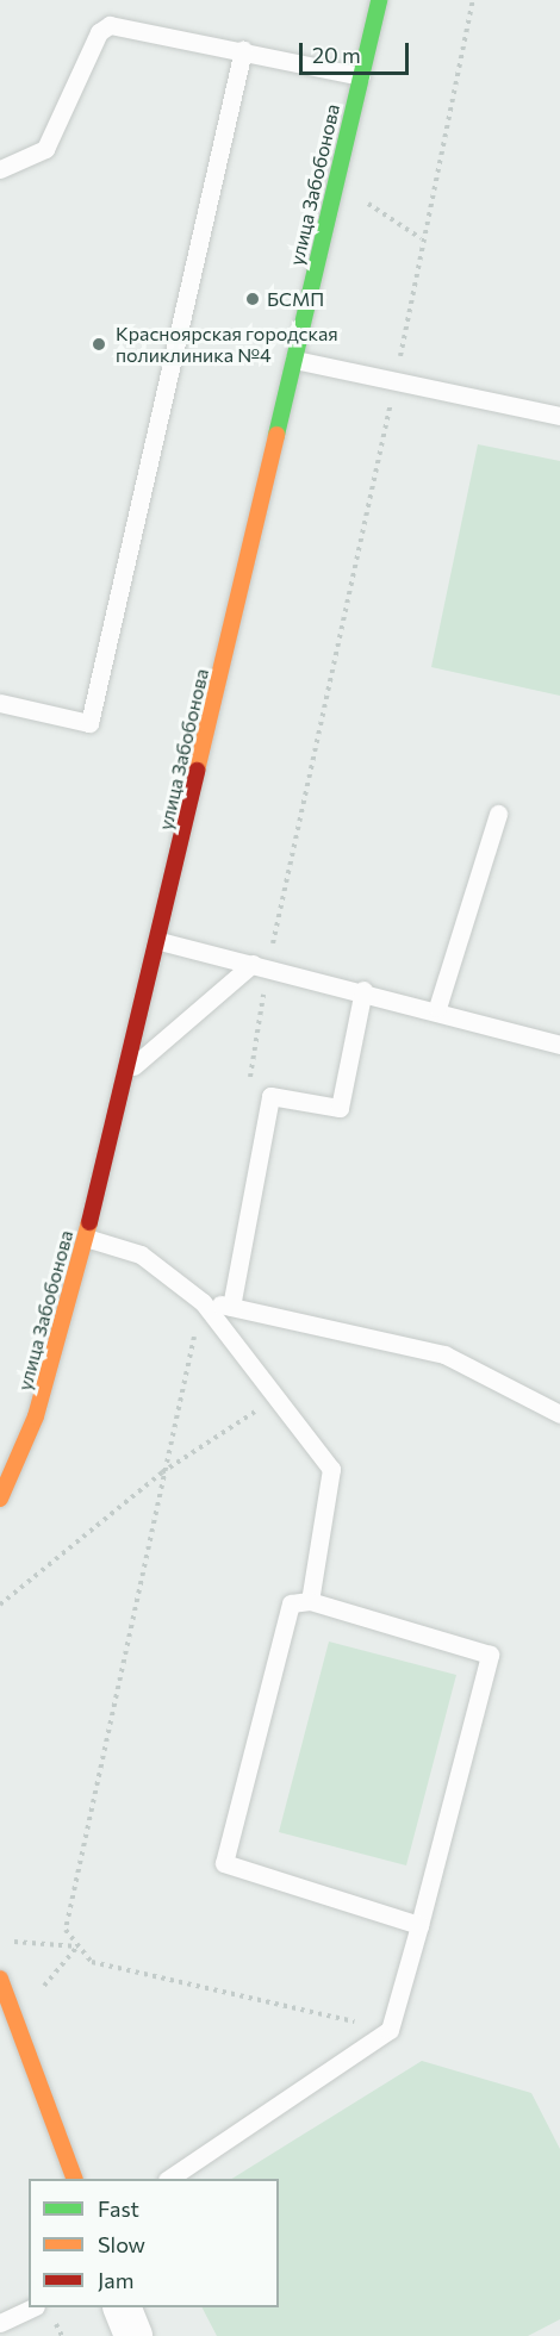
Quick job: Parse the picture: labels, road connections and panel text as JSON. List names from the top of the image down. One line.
{"streets":{"street":["улица Забобонова"]},"places":["БСМП","Красноярская городская поликлиника №4"],"legend":["Fast","Slow","Jam"],"scale_bar":"20 m"}
